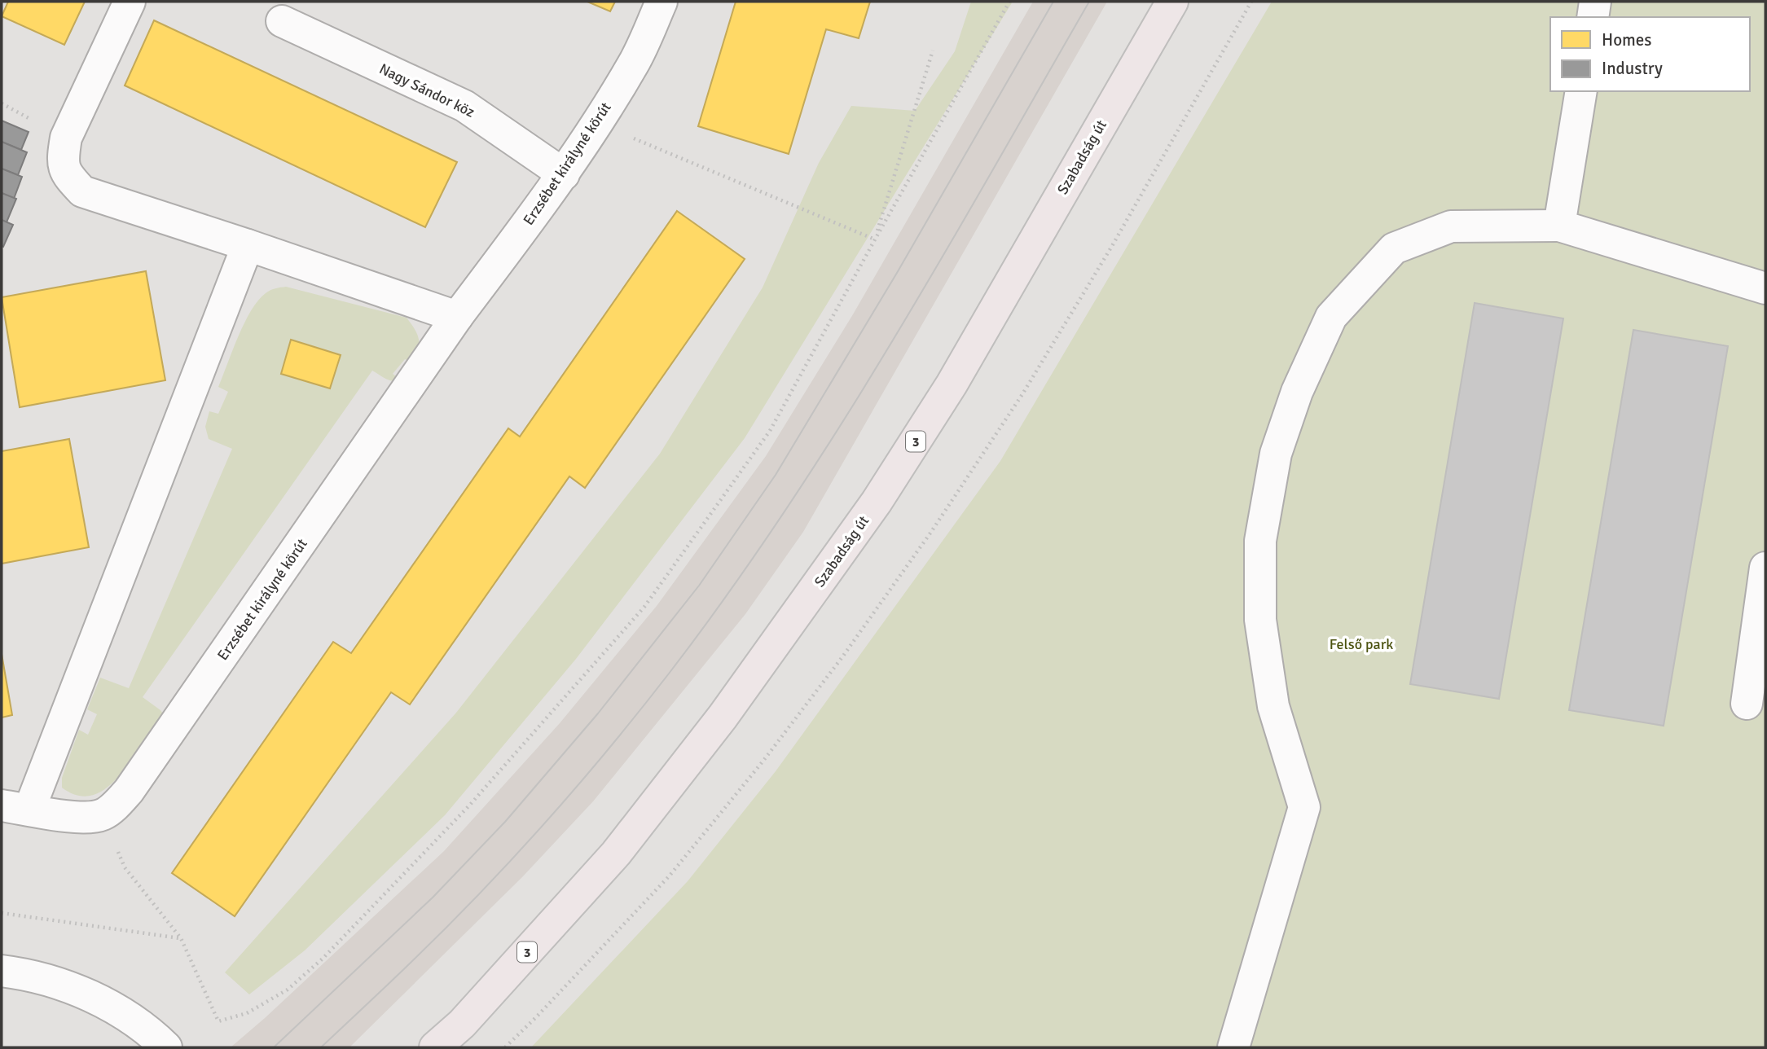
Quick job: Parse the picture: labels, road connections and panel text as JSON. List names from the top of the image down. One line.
{"streets":{"main road":["Szabadság út","3"],"street":["Nagy Sándor köz","Erzsébet királyné körút"]},"crossings":[["Nagy Sándor köz","Erzsébet királyné körút"]],"parks":["Felső park"],"legend":["Homes","Industry"]}
